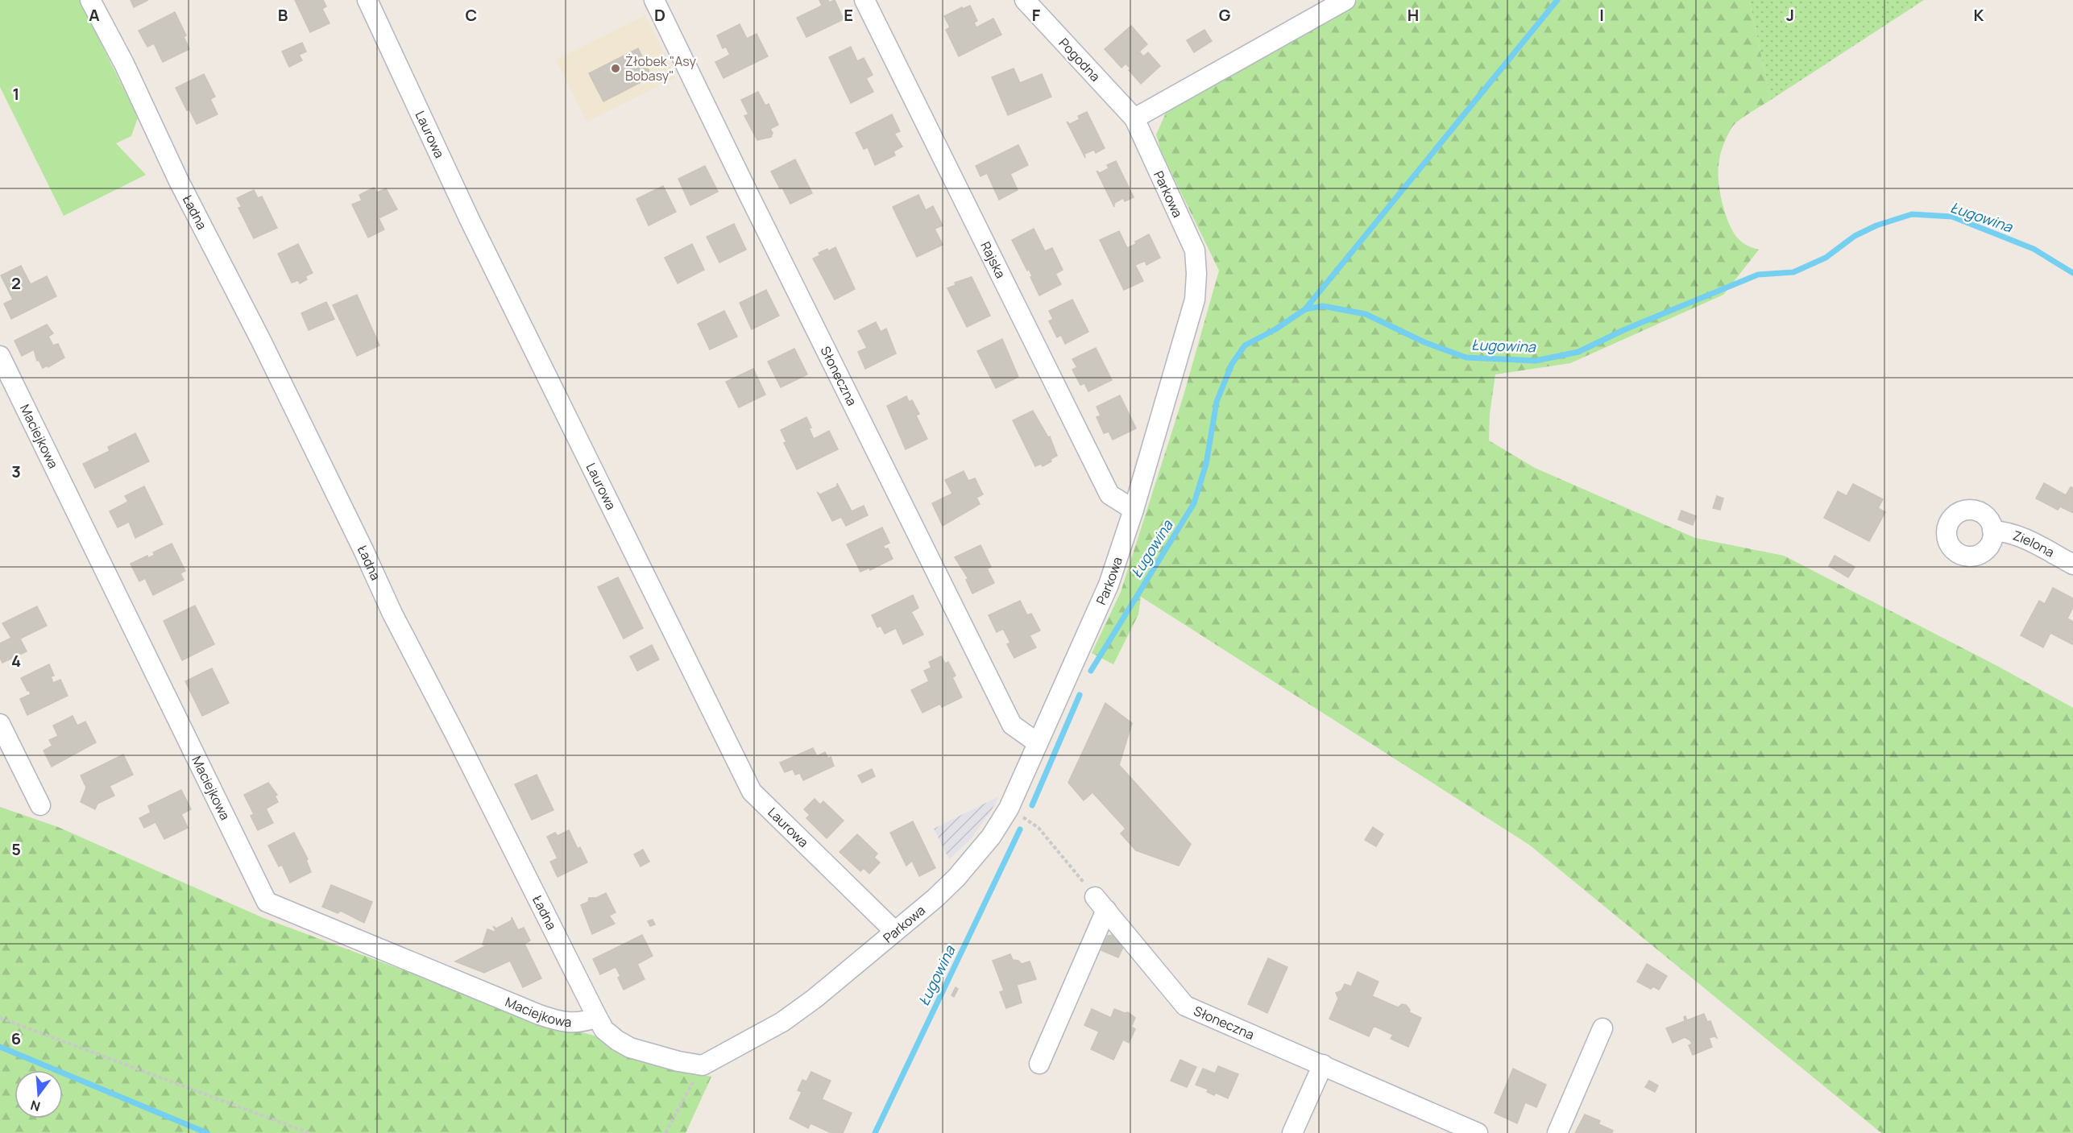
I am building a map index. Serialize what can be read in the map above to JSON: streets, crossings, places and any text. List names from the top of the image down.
{
  "streets": {
    "street": [
      "Pogodna",
      "Laurowa",
      "Parkowa",
      "Ładna",
      "Rajska",
      "Słoneczna",
      "Maciejkowa",
      "Zielona"
    ]
  },
  "crossings": [
    ["Pogodna", "Parkowa"],
    ["Laurowa", "Parkowa"],
    ["Parkowa", "Ładna"],
    ["Parkowa", "Rajska"],
    ["Parkowa", "Słoneczna"],
    ["Ładna", "Maciejkowa"]
  ],
  "water": ["Ługowina"],
  "places": ["Żłobek \"Asy Bobasy\""],
  "north": "bottom",
  "grid": {
    "columns": [
      "A",
      "B",
      "C",
      "D",
      "E",
      "F",
      "G",
      "H",
      "I",
      "J",
      "K"
    ],
    "rows": [
      "1",
      "2",
      "3",
      "4",
      "5",
      "6"
    ]
  }
}
